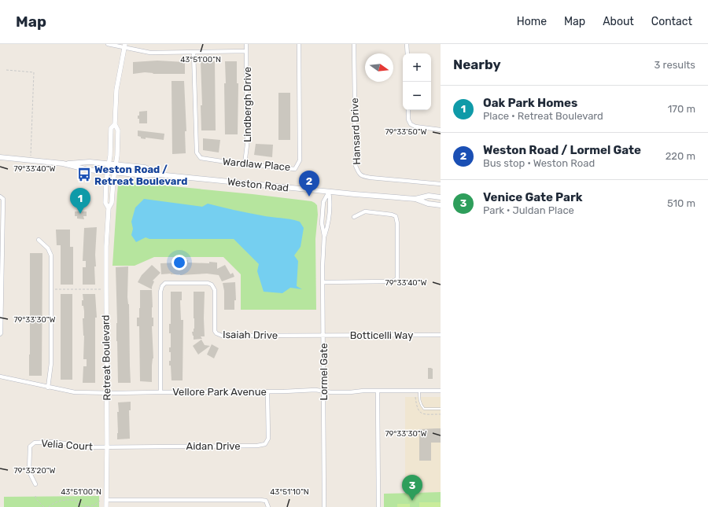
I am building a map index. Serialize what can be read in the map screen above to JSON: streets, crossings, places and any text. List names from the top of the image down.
{
  "streets": {
    "main road": ["Weston Road"],
    "street": [
      "Lindbergh Drive",
      "Hansard Drive",
      "Wardlaw Place",
      "Isaiah Drive",
      "Botticelli Way",
      "Retreat Boulevard",
      "Lormel Gate",
      "Vellore Park Avenue",
      "Velia Court",
      "Aidan Drive"
    ]
  },
  "crossings": [
    ["Lindbergh Drive", "Wardlaw Place"],
    ["Weston Road", "Retreat Boulevard"],
    ["Weston Road", "Lormel Gate"],
    ["Isaiah Drive", "Botticelli Way"],
    ["Isaiah Drive", "Lormel Gate"],
    ["Isaiah Drive", "Vellore Park Avenue"],
    ["Botticelli Way", "Lormel Gate"],
    ["Retreat Boulevard", "Vellore Park Avenue"],
    ["Retreat Boulevard", "Velia Court"],
    ["Retreat Boulevard", "Aidan Drive"],
    ["Lormel Gate", "Vellore Park Avenue"],
    ["Vellore Park Avenue", "Aidan Drive"],
    ["Velia Court", "Aidan Drive"]
  ],
  "places": {
    "bus stop": ["Weston Road / Retreat Boulevard"]
  },
  "north": "right",
  "page": {
    "header": "Map",
    "nav": [
      "Home",
      "Map",
      "About",
      "Contact"
    ],
    "heading": ["Nearby", "3 results"],
    "map_buttons": ["+", "−"],
    "list": [
      {
        "mark": "1",
        "name": "Oak Park Homes",
        "note": "Place · Retreat Boulevard",
        "value": "170 m"
      },
      {
        "mark": "2",
        "name": "Weston Road / Lormel Gate",
        "note": "Bus stop · Weston Road",
        "value": "220 m"
      },
      {
        "mark": "3",
        "name": "Venice Gate Park",
        "note": "Park · Juldan Place",
        "value": "510 m"
      }
    ],
    "pins": ["2", "1", "3"]
  },
  "coordinates": [
    "43°51'00\"N",
    "79°33'50\"W",
    "79°33'40\"W",
    "79°33'30\"W",
    "79°33'20\"W",
    "43°51'10\"N"
  ]
}
